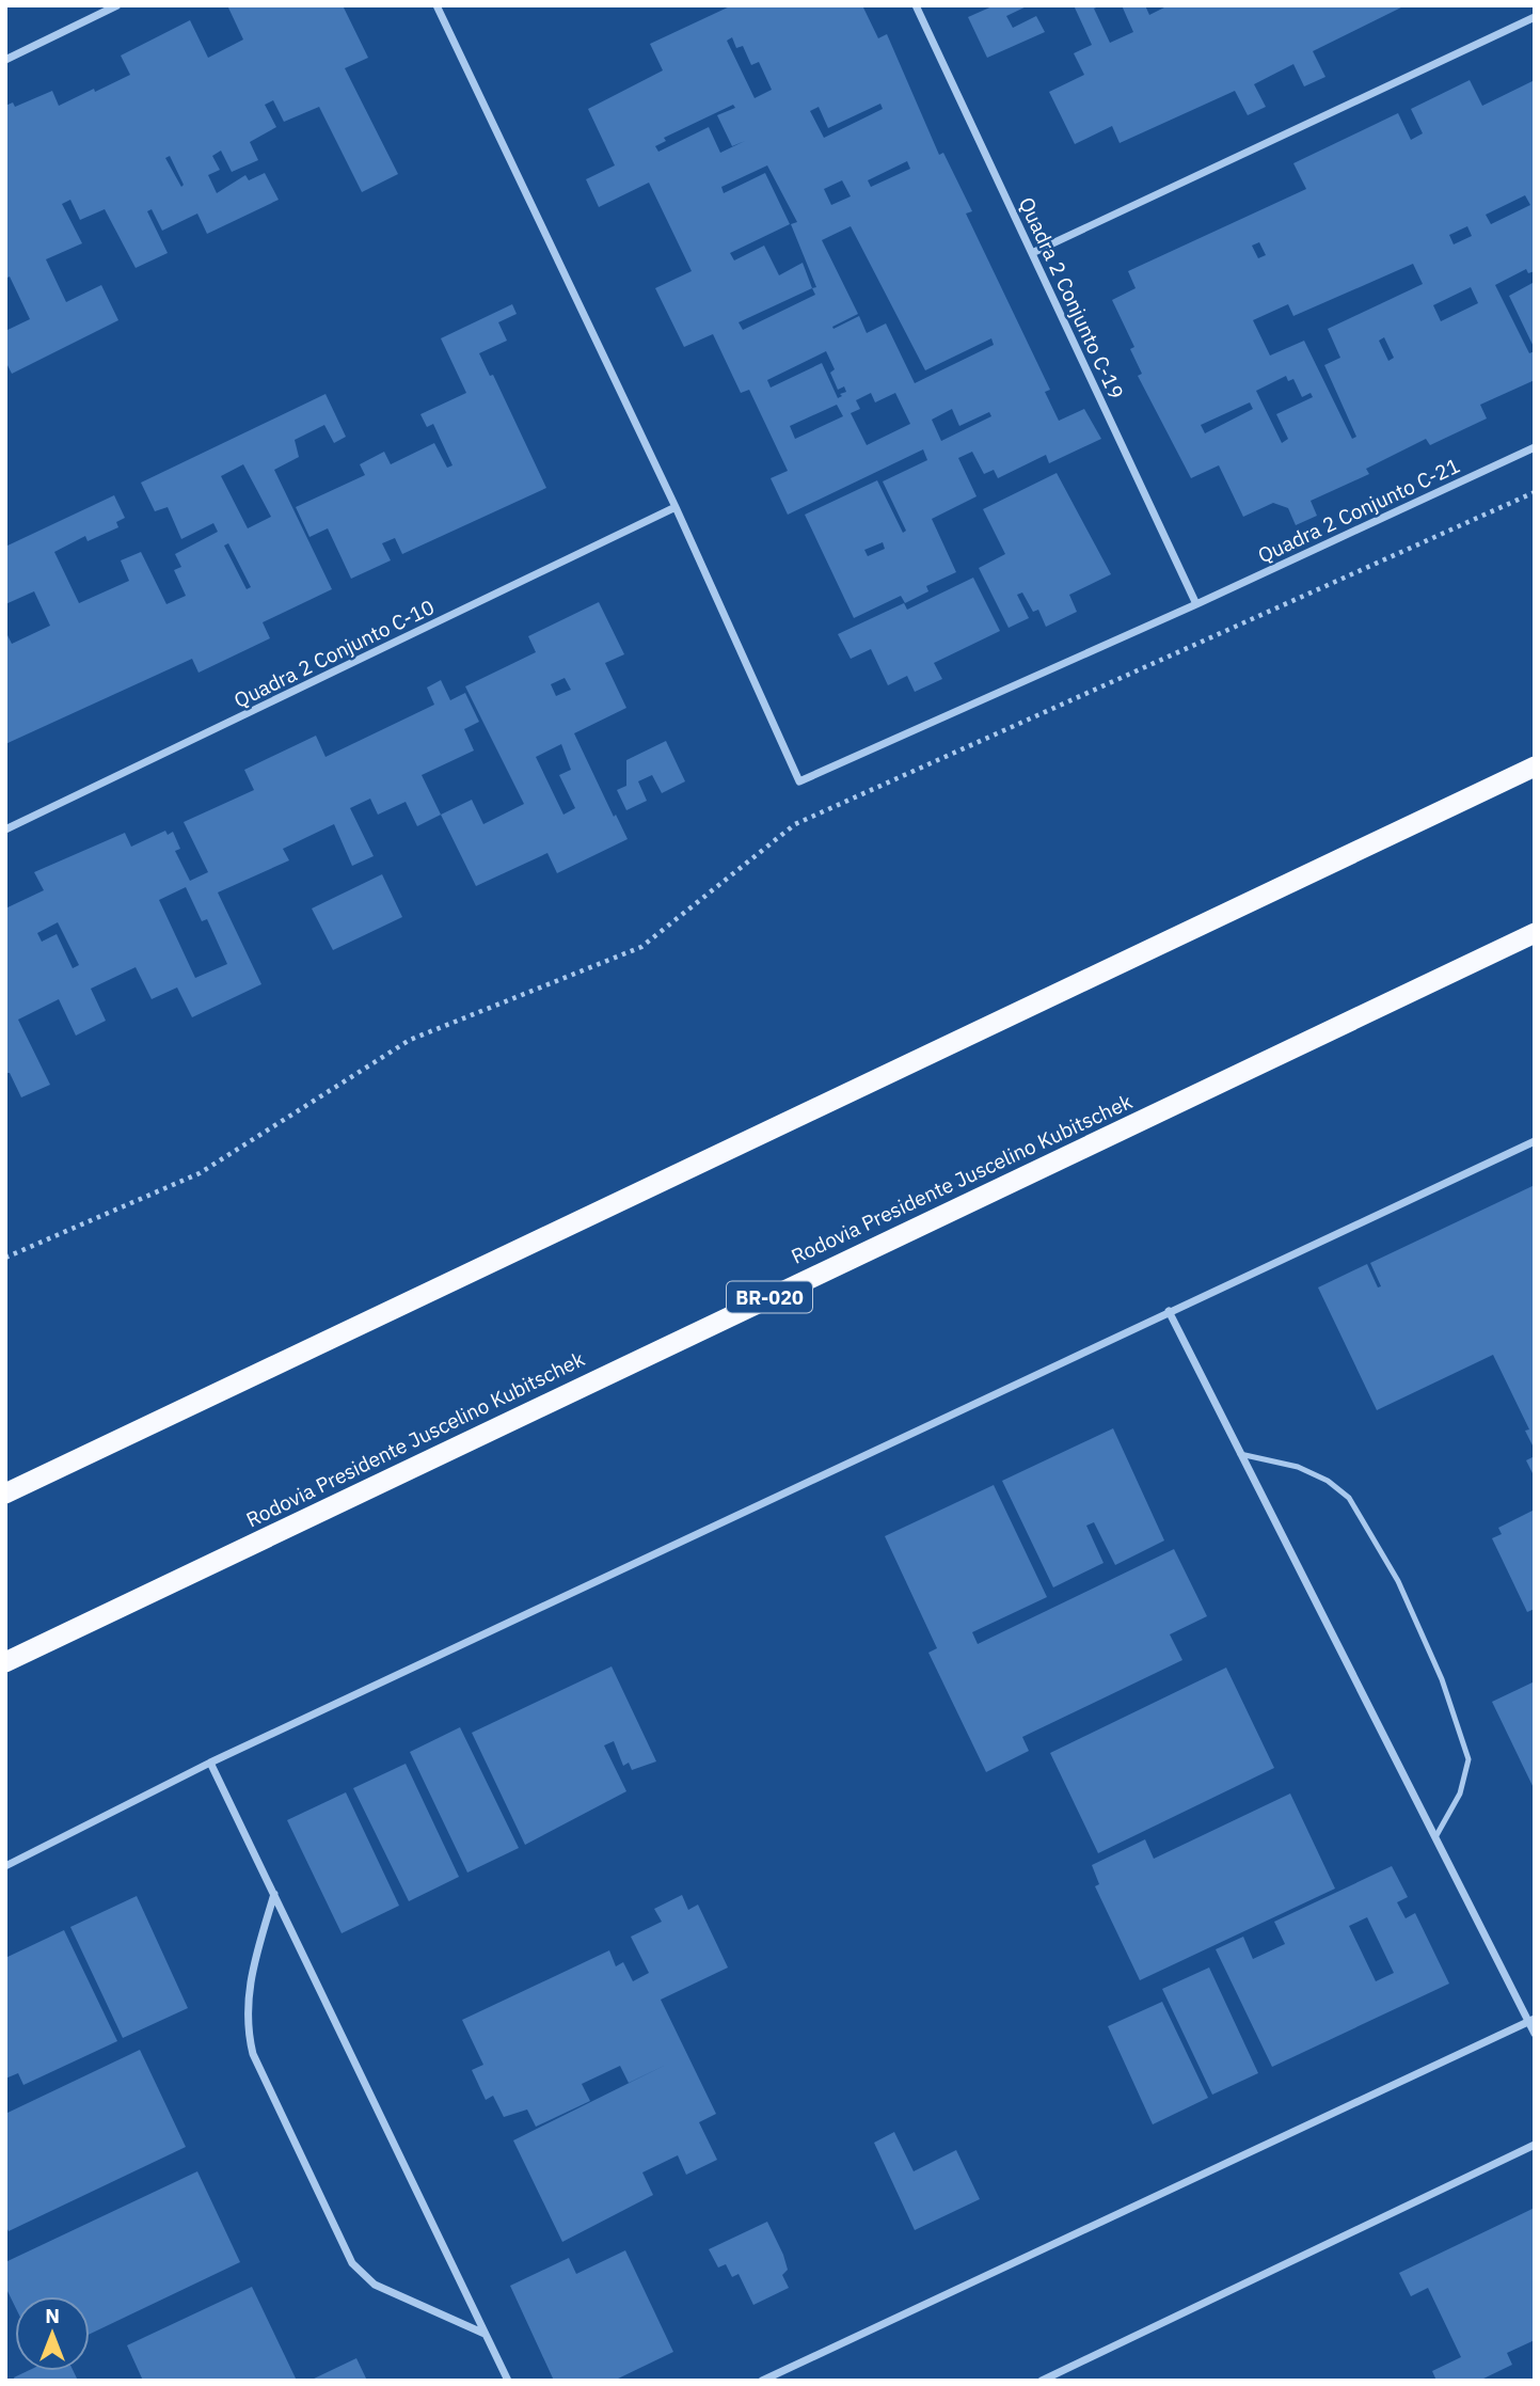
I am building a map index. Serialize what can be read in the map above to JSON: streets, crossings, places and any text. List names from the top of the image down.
{
  "streets": {
    "highway": ["Rodovia Presidente Juscelino Kubitschek", "BR-020"],
    "street": ["Quadra 2 Conjunto C-19", "Quadra 2 Conjunto C-21", "Quadra 2 Conjunto C-10"]
  },
  "crossings": [
    ["Quadra 2 Conjunto C-19", "Quadra 2 Conjunto C-21"],
    ["Quadra 2 Conjunto C-21", "Quadra 2 Conjunto C-10"]
  ],
  "north": "top"
}
